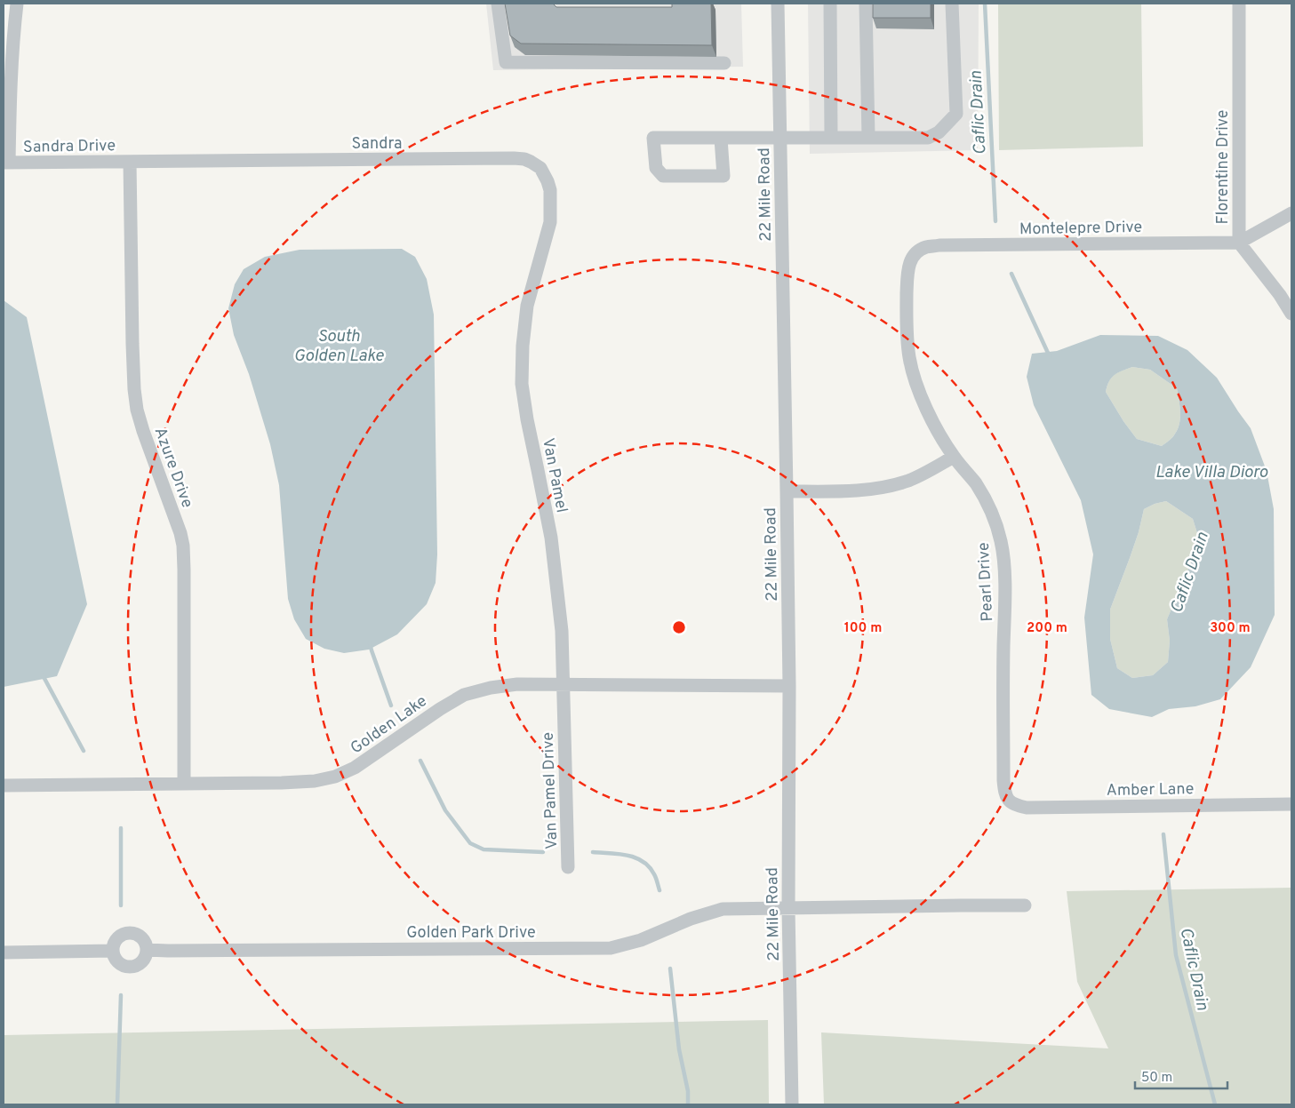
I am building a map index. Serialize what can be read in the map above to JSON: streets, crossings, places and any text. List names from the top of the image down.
{
  "streets": {
    "street": [
      "Sandra",
      "Sandra Drive",
      "Florentine Drive",
      "22 Mile Road",
      "Montelepre Drive",
      "Azure Drive",
      "Van Pamel",
      "Pearl Drive",
      "Golden Lake",
      "Amber Lane",
      "Van Pamel Drive",
      "Golden Park Drive"
    ]
  },
  "crossings": [
    ["Sandra", "Sandra Drive"],
    ["Sandra", "Azure Drive"],
    ["Sandra", "Van Pamel"],
    ["Sandra Drive", "Azure Drive"],
    ["Florentine Drive", "Montelepre Drive"],
    ["22 Mile Road", "Golden Lake"],
    ["22 Mile Road", "Golden Park Drive"],
    ["Montelepre Drive", "Pearl Drive"],
    ["Azure Drive", "Golden Lake"],
    ["Van Pamel", "Golden Lake"],
    ["Van Pamel", "Van Pamel Drive"],
    ["Pearl Drive", "Amber Lane"]
  ],
  "water": ["Caflic Drain", "South Golden Lake", "Lake Villa Dioro"],
  "scale_bar": "50 m",
  "rings": ["100 m", "200 m", "300 m"]
}
